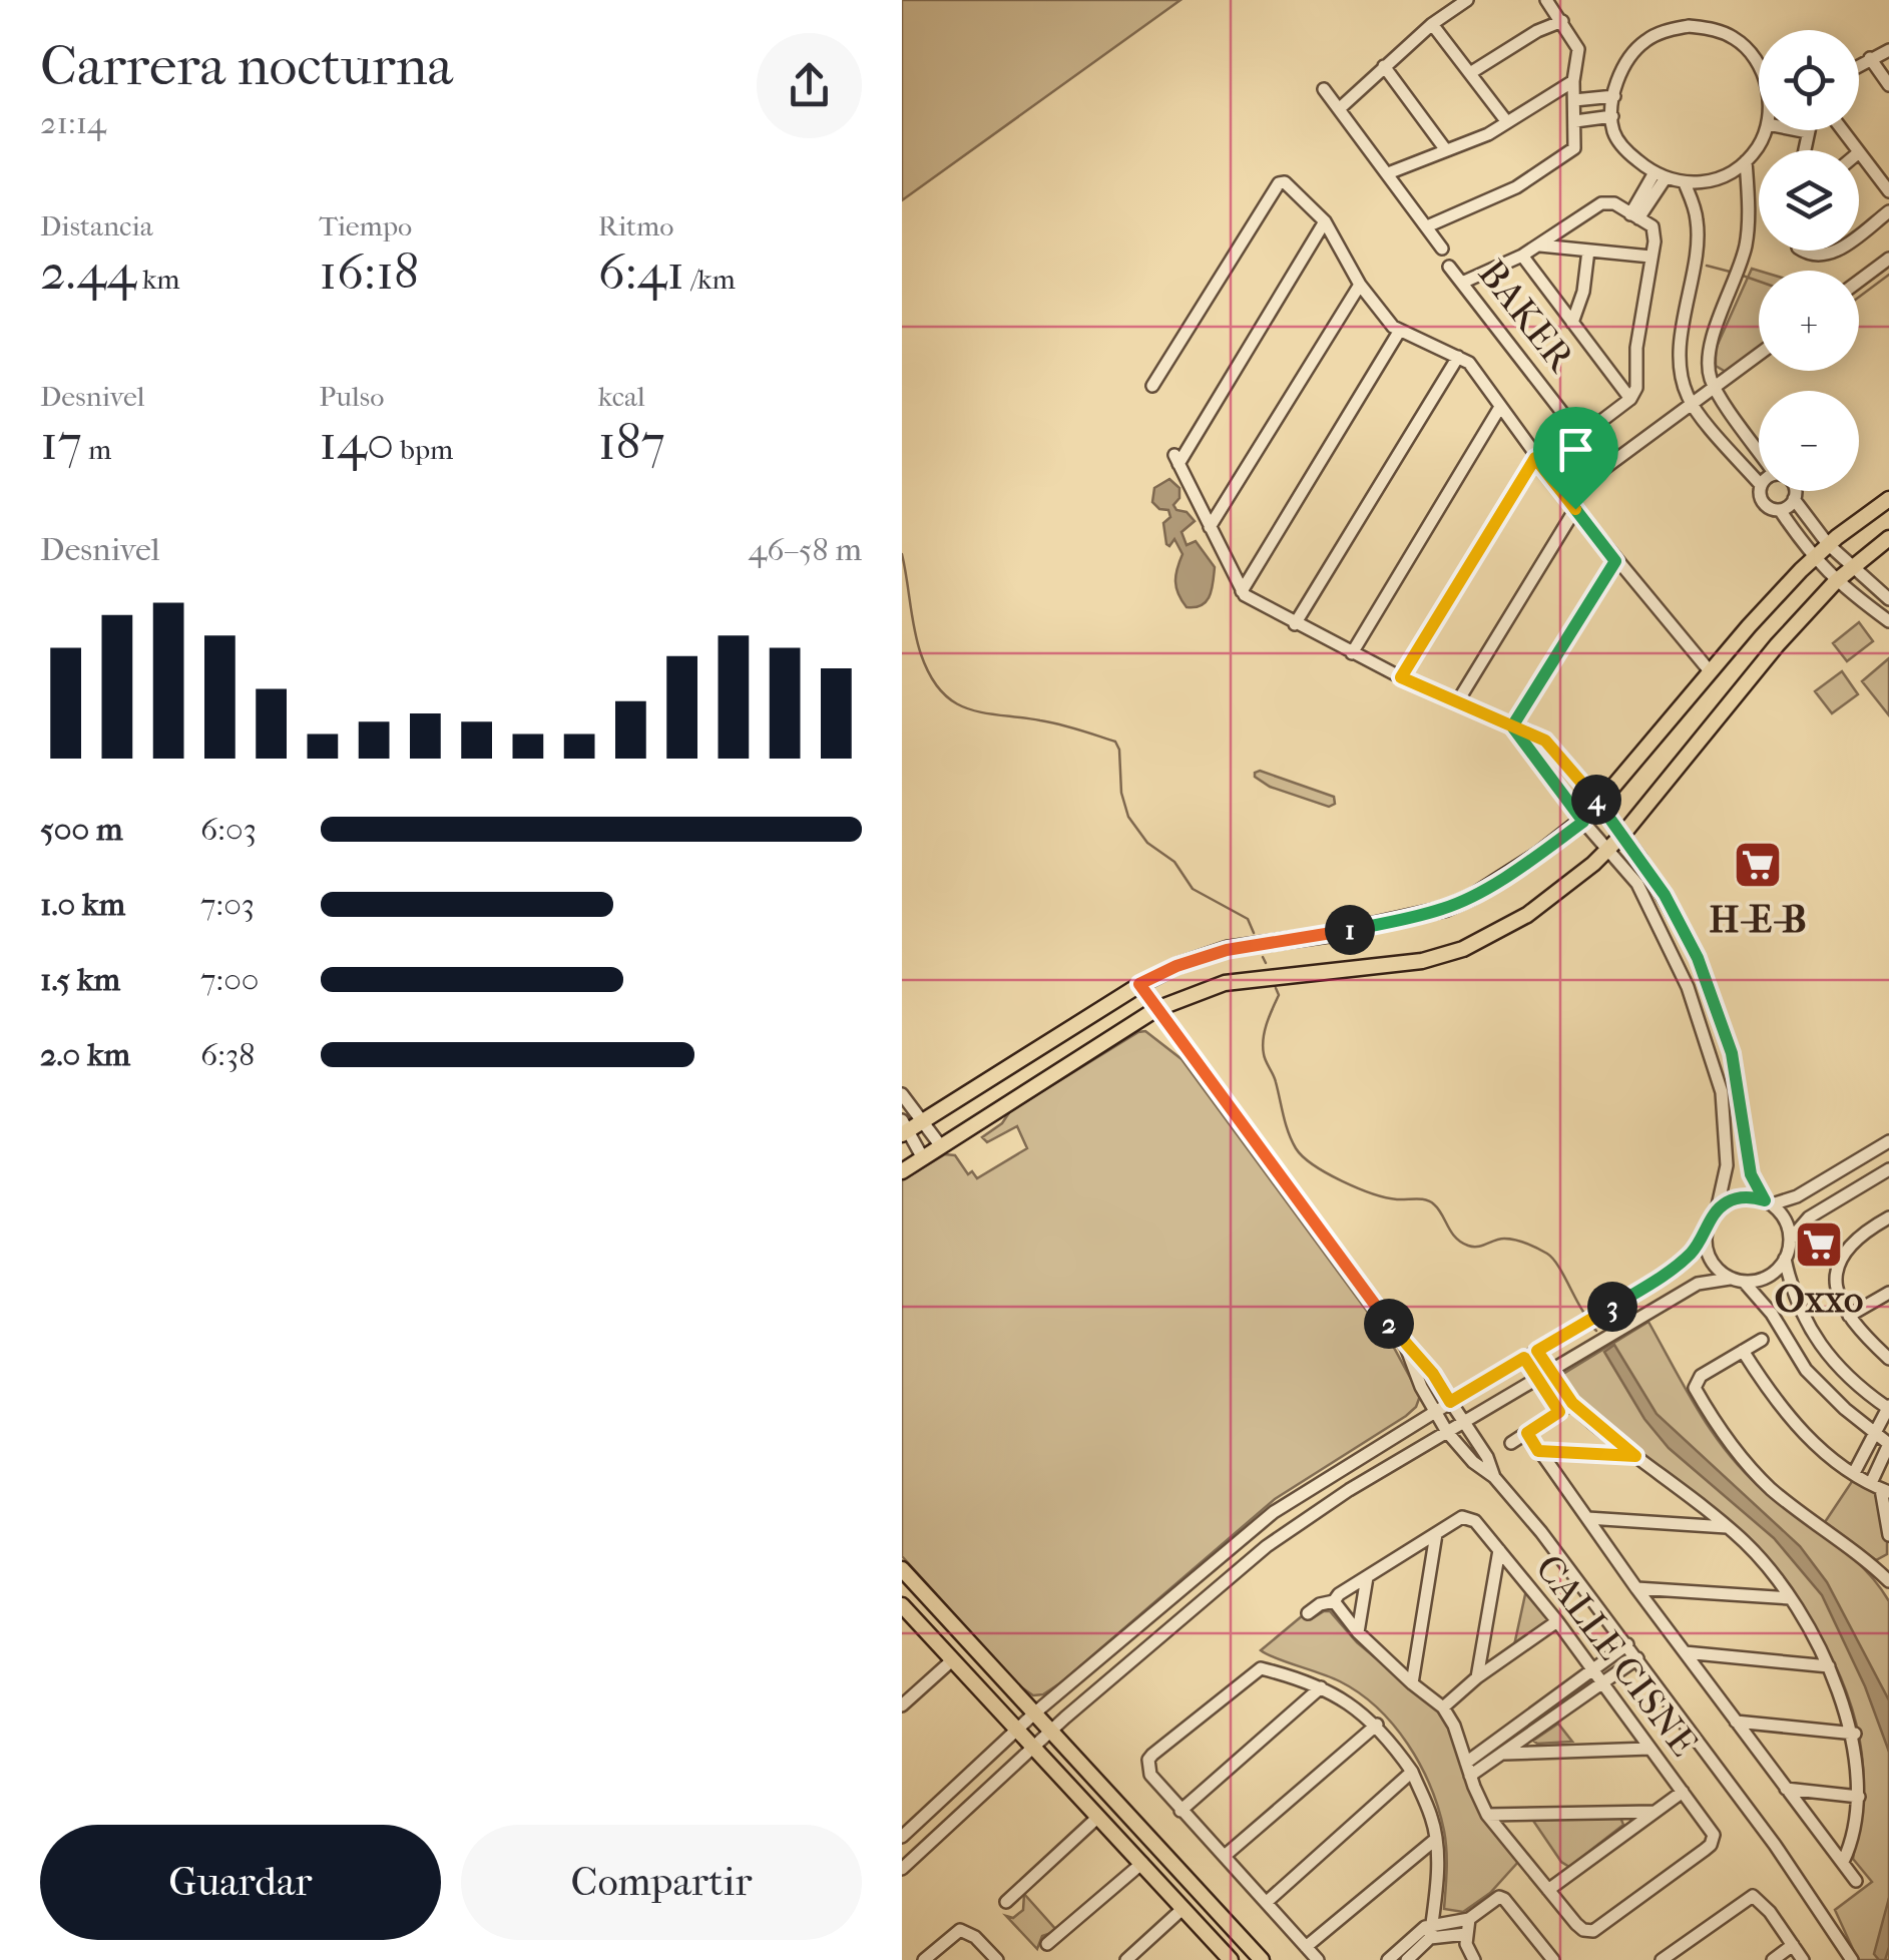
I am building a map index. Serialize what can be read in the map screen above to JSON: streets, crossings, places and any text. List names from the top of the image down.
{
  "streets": {
    "street": ["BAKER", "CALLE CISNE"]
  },
  "places": {
    "supermarket": ["H-E-B", "Oxxo"]
  },
  "page": {
    "heading": ["Carrera nocturna", "21:14"],
    "map_buttons": ["+", "−"],
    "stats": [
      ["Distancia", "2.44 km"],
      ["Tiempo", "16:18"],
      ["Ritmo", "6:41 /km"],
      ["Desnivel", "17 m"],
      ["Pulso", "140 bpm"],
      ["kcal", "187"]
    ],
    "chart": ["Desnivel", "46–58 m"],
    "pins": [
      "4",
      "1",
      "3",
      "2"
    ],
    "list": [
      {
        "name": "500 m",
        "note": "6:03"
      },
      {
        "name": "1.0 km",
        "note": "7:03"
      },
      {
        "name": "1.5 km",
        "note": "7:00"
      },
      {
        "name": "2.0 km",
        "note": "6:38"
      }
    ],
    "buttons": ["Guardar", "Compartir"]
  }
}
